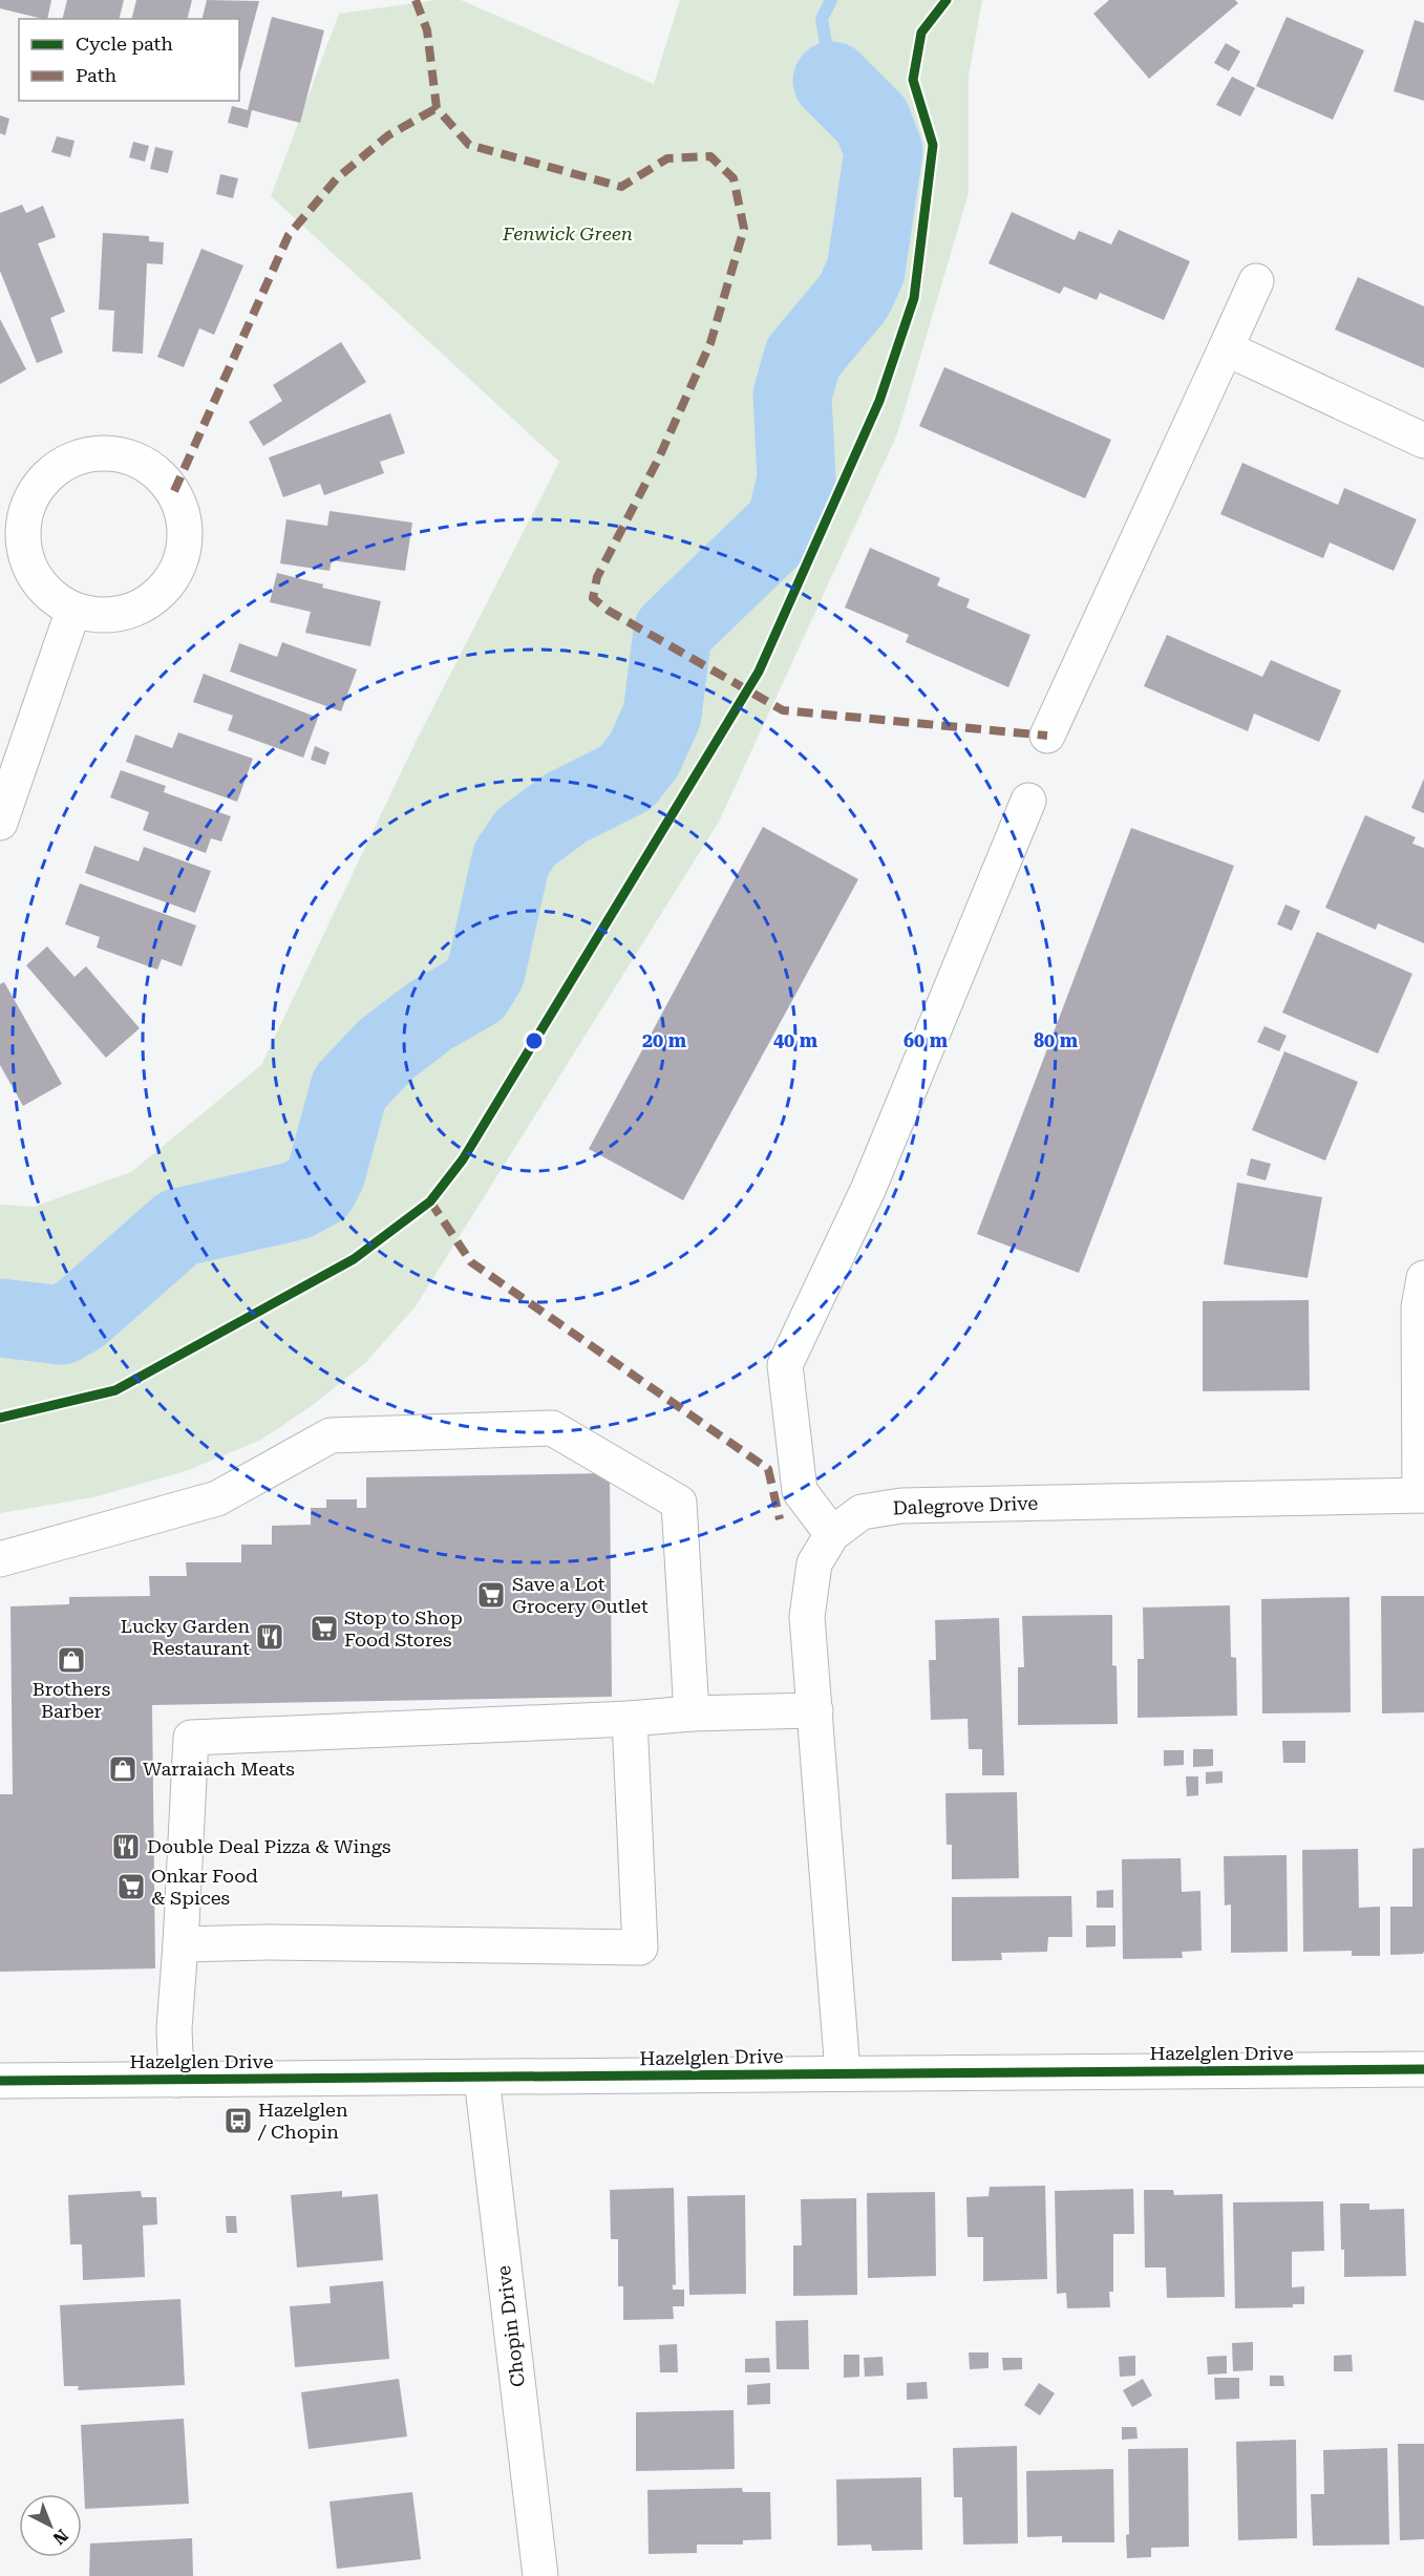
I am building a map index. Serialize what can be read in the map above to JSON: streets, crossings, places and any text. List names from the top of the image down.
{
  "streets": {
    "street": ["Dalegrove Drive", "Hazelglen Drive", "Chopin Drive"]
  },
  "crossings": [
    ["Dalegrove Drive", "Hazelglen Drive"],
    ["Hazelglen Drive", "Chopin Drive"]
  ],
  "parks": ["Fenwick Green"],
  "places": {
    "supermarket": ["Save a Lot Grocery Outlet", "Stop to Shop Food Stores", "Onkar Food & Spices"],
    "restaurant": ["Lucky Garden Restaurant", "Double Deal Pizza & Wings"],
    "shop": ["Brothers Barber", "Warraiach Meats"],
    "bus stop": ["Hazelglen / Chopin"]
  },
  "legend": ["Cycle path", "Path"],
  "north": "bottom right",
  "rings": [
    "20 m",
    "40 m",
    "60 m",
    "80 m"
  ]
}
